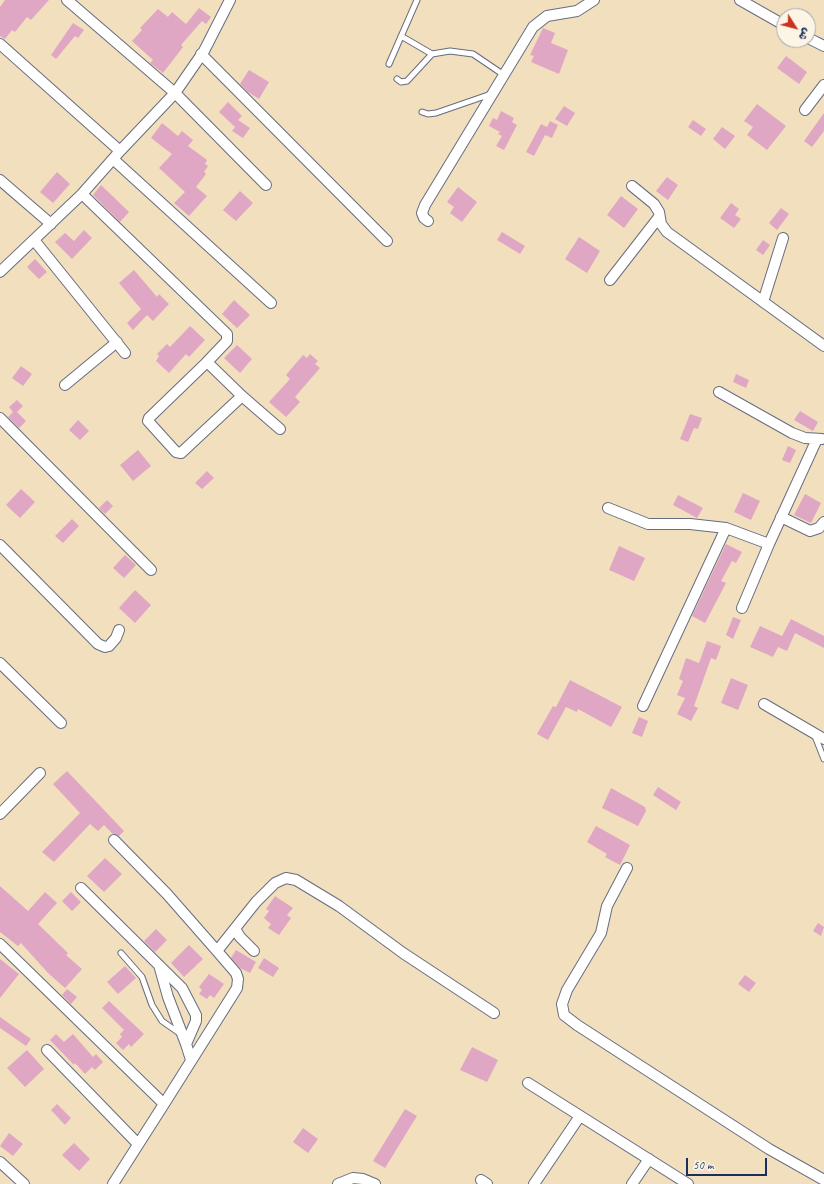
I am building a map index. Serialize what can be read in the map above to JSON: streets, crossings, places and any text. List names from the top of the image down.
{
  "scale_bar": "50 m",
  "north": "bottom right"
}
